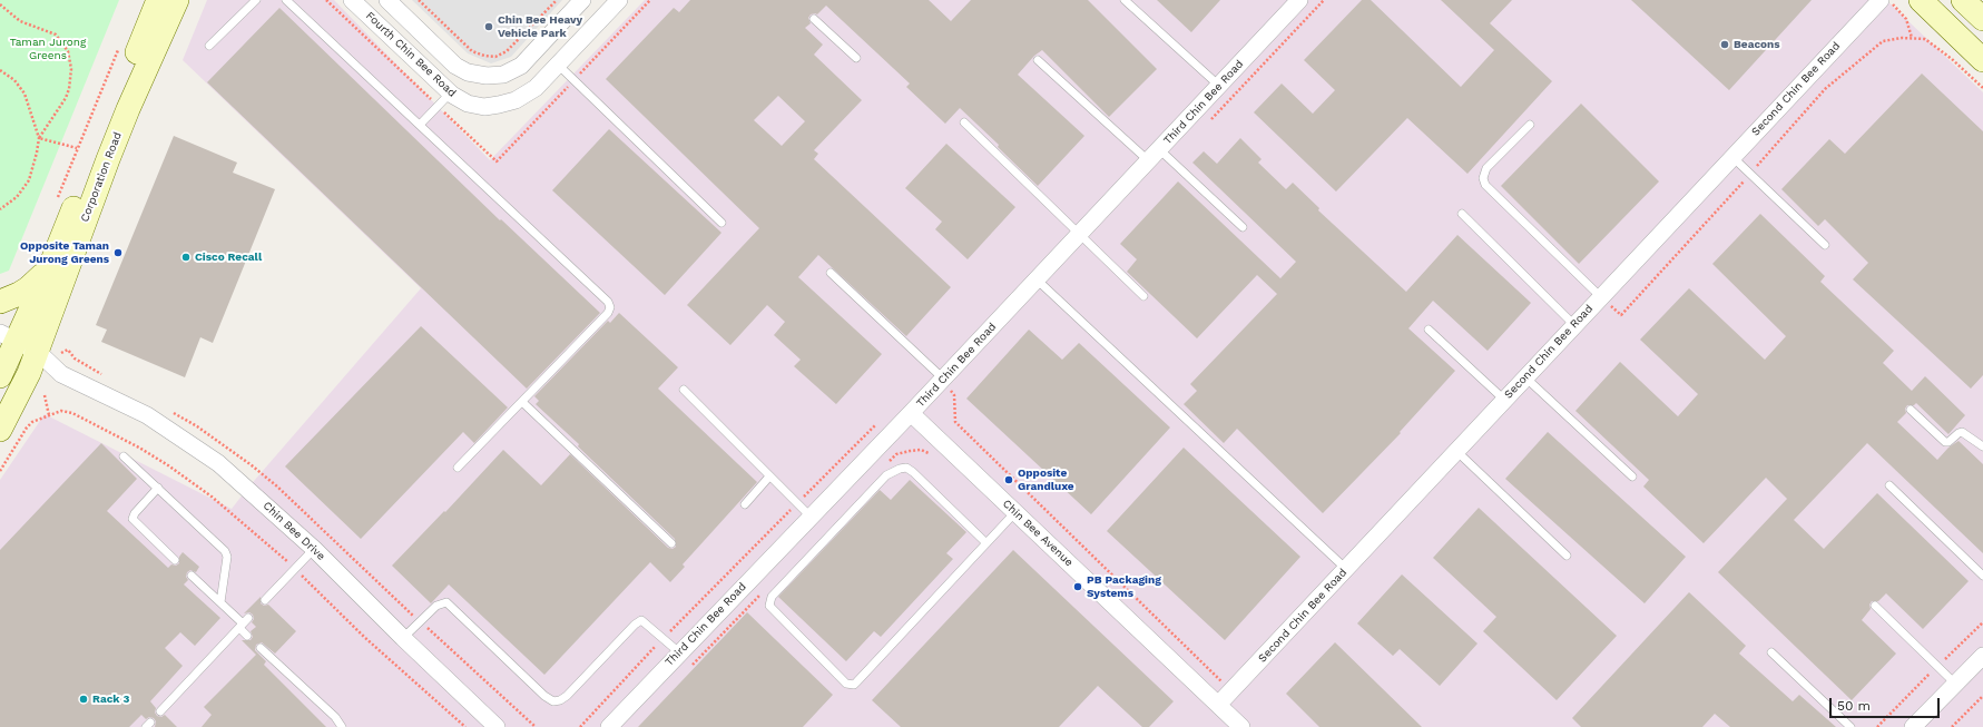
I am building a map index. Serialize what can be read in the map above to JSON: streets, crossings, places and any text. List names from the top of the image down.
{
  "streets": {
    "main road": ["Corporation Road"],
    "street": [
      "Fourth Chin Bee Road",
      "Second Chin Bee Road",
      "Third Chin Bee Road",
      "Chin Bee Drive",
      "Chin Bee Avenue"
    ]
  },
  "crossings": [
    ["Second Chin Bee Road", "Chin Bee Avenue"],
    ["Third Chin Bee Road", "Chin Bee Avenue"],
    ["Corporation Road", "Chin Bee Drive"]
  ],
  "parks": ["Taman Jurong Greens"],
  "places": [
    "Chin Bee Heavy Vehicle Park",
    "Beacons",
    "Opposite Taman Jurong Greens",
    "Cisco Recall",
    "Opposite Grandluxe",
    "PB Packaging Systems",
    "Rack 3"
  ],
  "scale_bar": "50 m"
}
